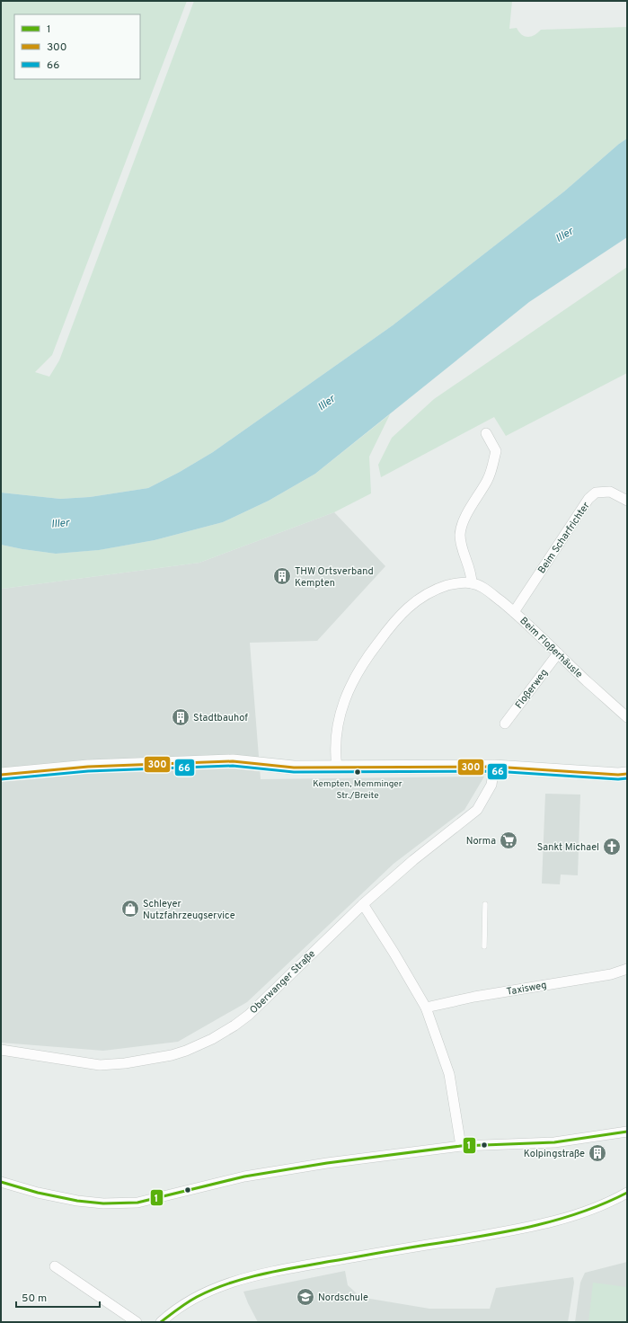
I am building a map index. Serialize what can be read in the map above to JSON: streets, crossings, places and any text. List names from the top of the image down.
{
  "streets": {
    "street": [
      "Beim Scharfrichter",
      "Beim Floßerhäusle",
      "Floßerweg",
      "Oberwanger Straße",
      "Taxisweg"
    ]
  },
  "crossings": [
    ["Beim Scharfrichter", "Beim Floßerhäusle"],
    ["Beim Floßerhäusle", "Floßerweg"]
  ],
  "water": ["Iller"],
  "places": {
    "building": ["THW Ortsverband Kempten", "Stadtbauhof", "Kolpingstraße"],
    "other": ["Kempten, Memminger Str./Breite"],
    "supermarket": ["Norma"],
    "church": ["Sankt Michael"],
    "shop": ["Schleyer Nutzfahrzeugservice"],
    "school or university": ["Nordschule"]
  },
  "lines": ["transit line 300", "transit line 66", "transit line 1"],
  "legend": ["1", "300", "66"],
  "scale_bar": "50 m"
}
